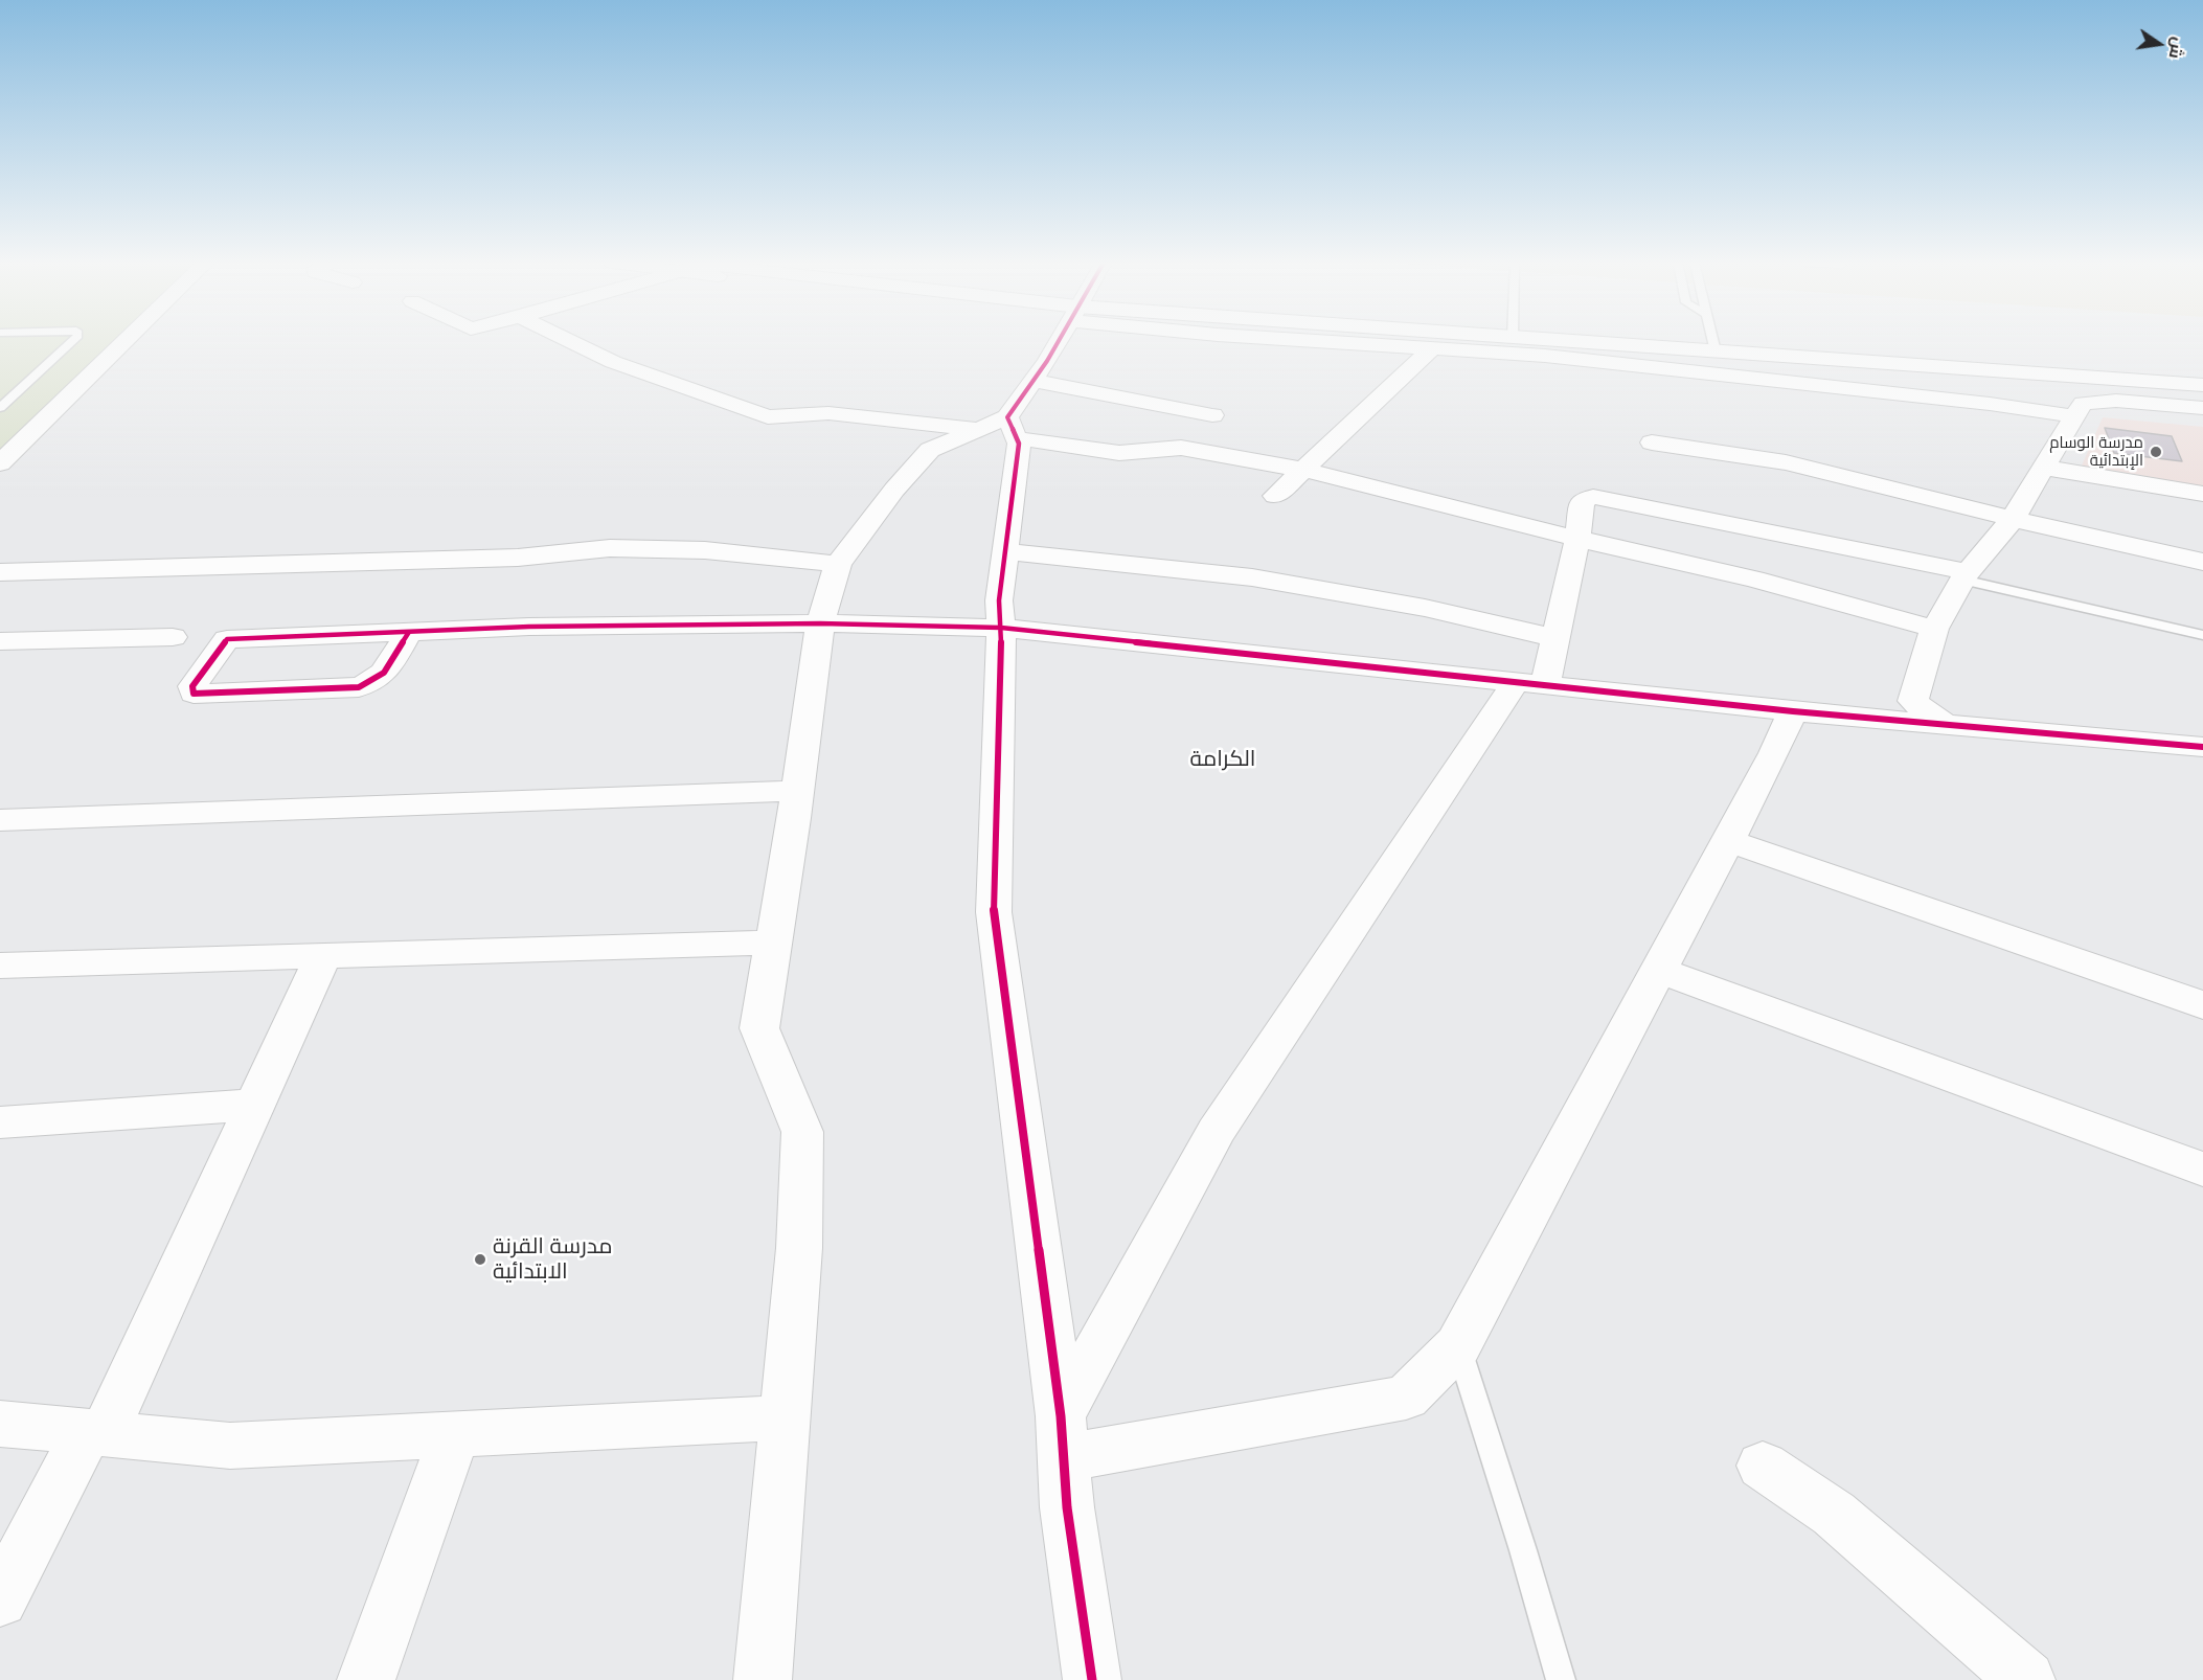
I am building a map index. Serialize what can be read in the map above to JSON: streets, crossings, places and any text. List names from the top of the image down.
{
  "districts": ["الكرامة"],
  "places": ["مدرسة الوسام الإبتدائية", "مدرسة القرنة الابتدائية"],
  "north": "right"
}
